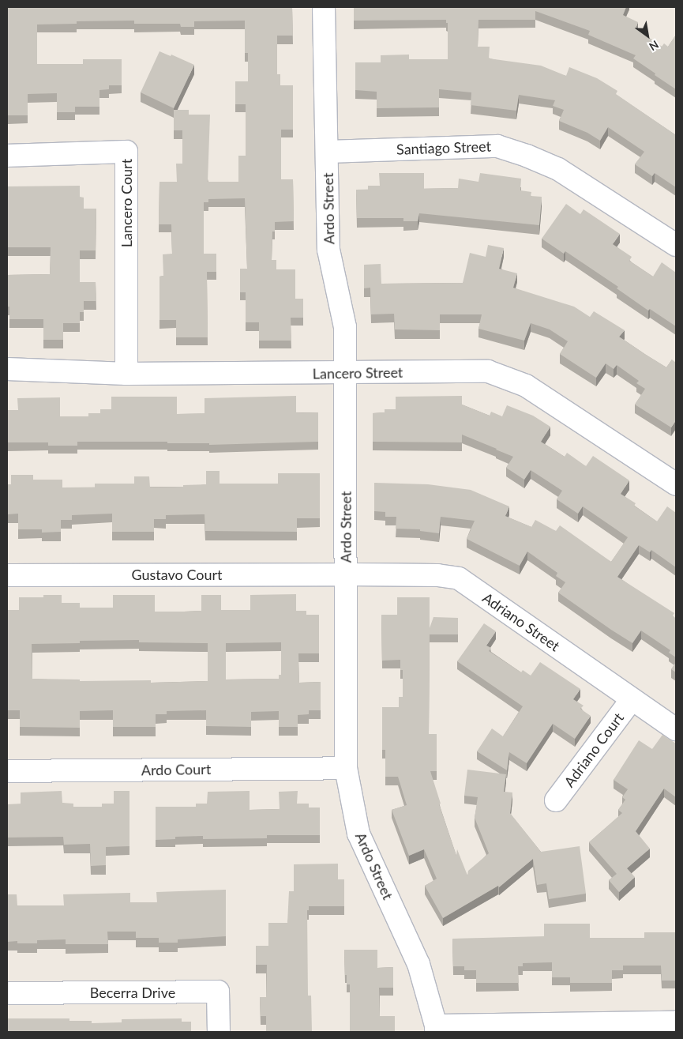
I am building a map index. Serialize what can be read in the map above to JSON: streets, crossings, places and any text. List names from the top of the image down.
{
  "streets": {
    "street": [
      "Santiago Street",
      "Lancero Court",
      "Ardo Street",
      "Lancero Street",
      "Gustavo Court",
      "Adriano Street",
      "Adriano Court",
      "Ardo Court",
      "Becerra Drive"
    ]
  },
  "crossings": [
    ["Santiago Street", "Ardo Street"],
    ["Lancero Court", "Lancero Street"],
    ["Ardo Street", "Lancero Street"],
    ["Ardo Street", "Gustavo Court"],
    ["Ardo Street", "Adriano Street"],
    ["Ardo Street", "Ardo Court"],
    ["Gustavo Court", "Adriano Street"],
    ["Adriano Street", "Adriano Court"]
  ],
  "north": "bottom right"
}
